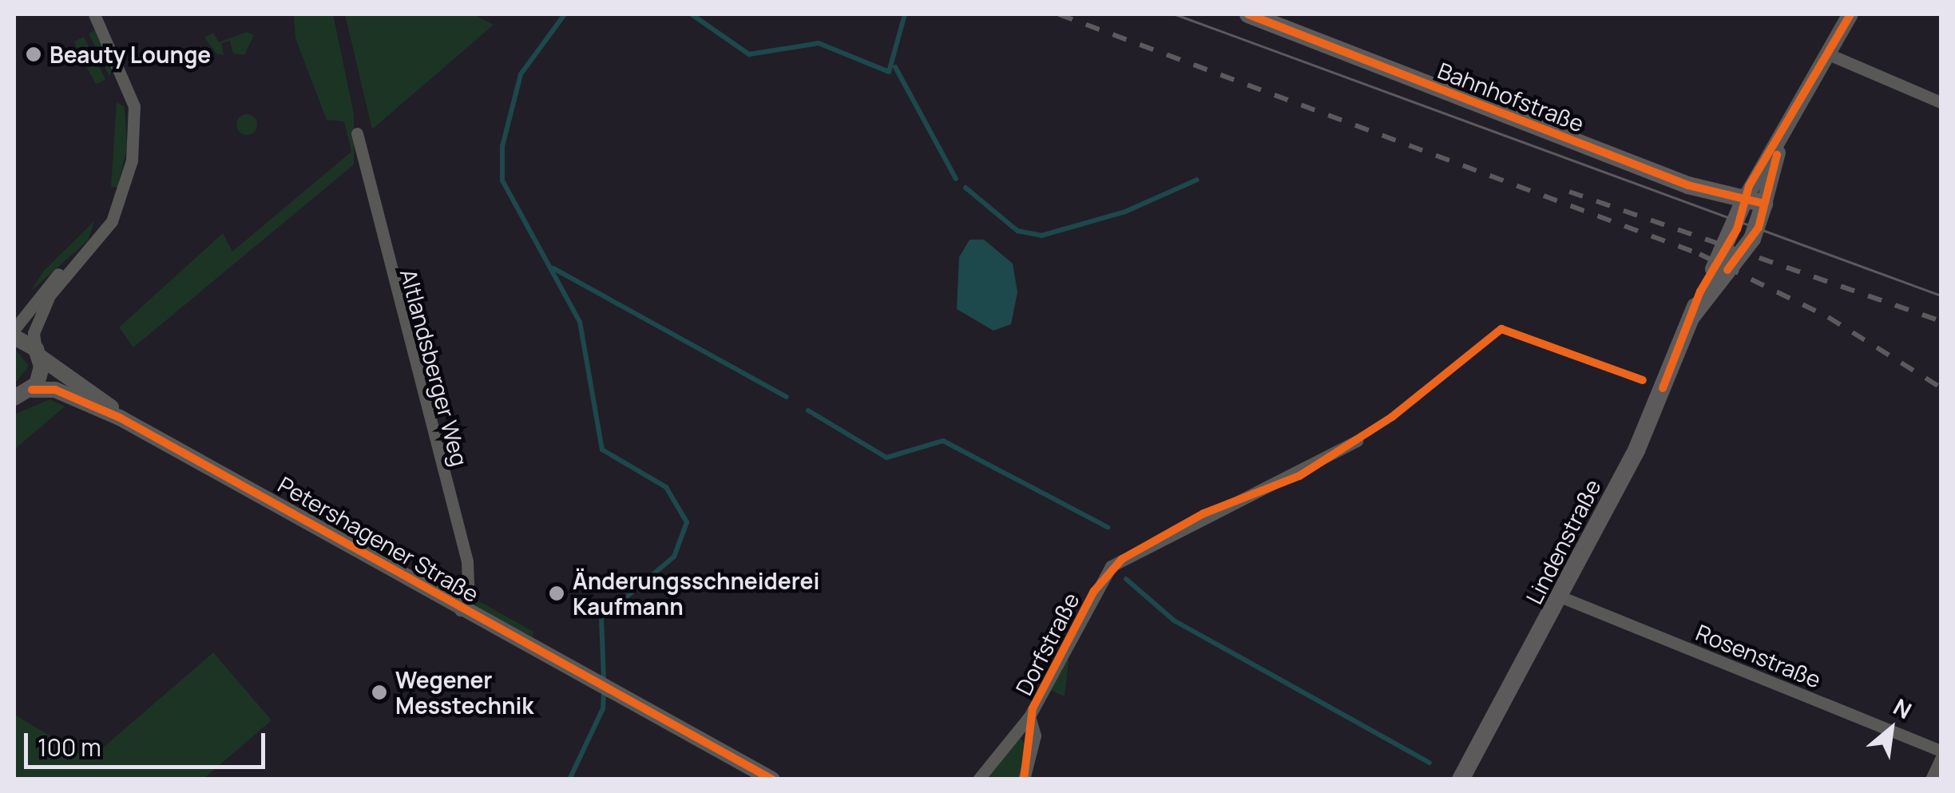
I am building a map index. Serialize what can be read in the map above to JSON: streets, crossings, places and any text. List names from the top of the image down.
{
  "streets": {
    "main road": ["Bahnhofstraße", "Lindenstraße"],
    "street": [
      "Altlandsberger Weg",
      "Petershagener Straße",
      "Dorfstraße",
      "Rosenstraße"
    ]
  },
  "crossings": [
    ["Bahnhofstraße", "Lindenstraße"],
    ["Altlandsberger Weg", "Petershagener Straße"],
    ["Lindenstraße", "Rosenstraße"]
  ],
  "places": ["Beauty Lounge", "Änderungsschneiderei Kaufmann", "Wegener Messtechnik"],
  "scale_bar": "100 m",
  "north": "top right"
}
